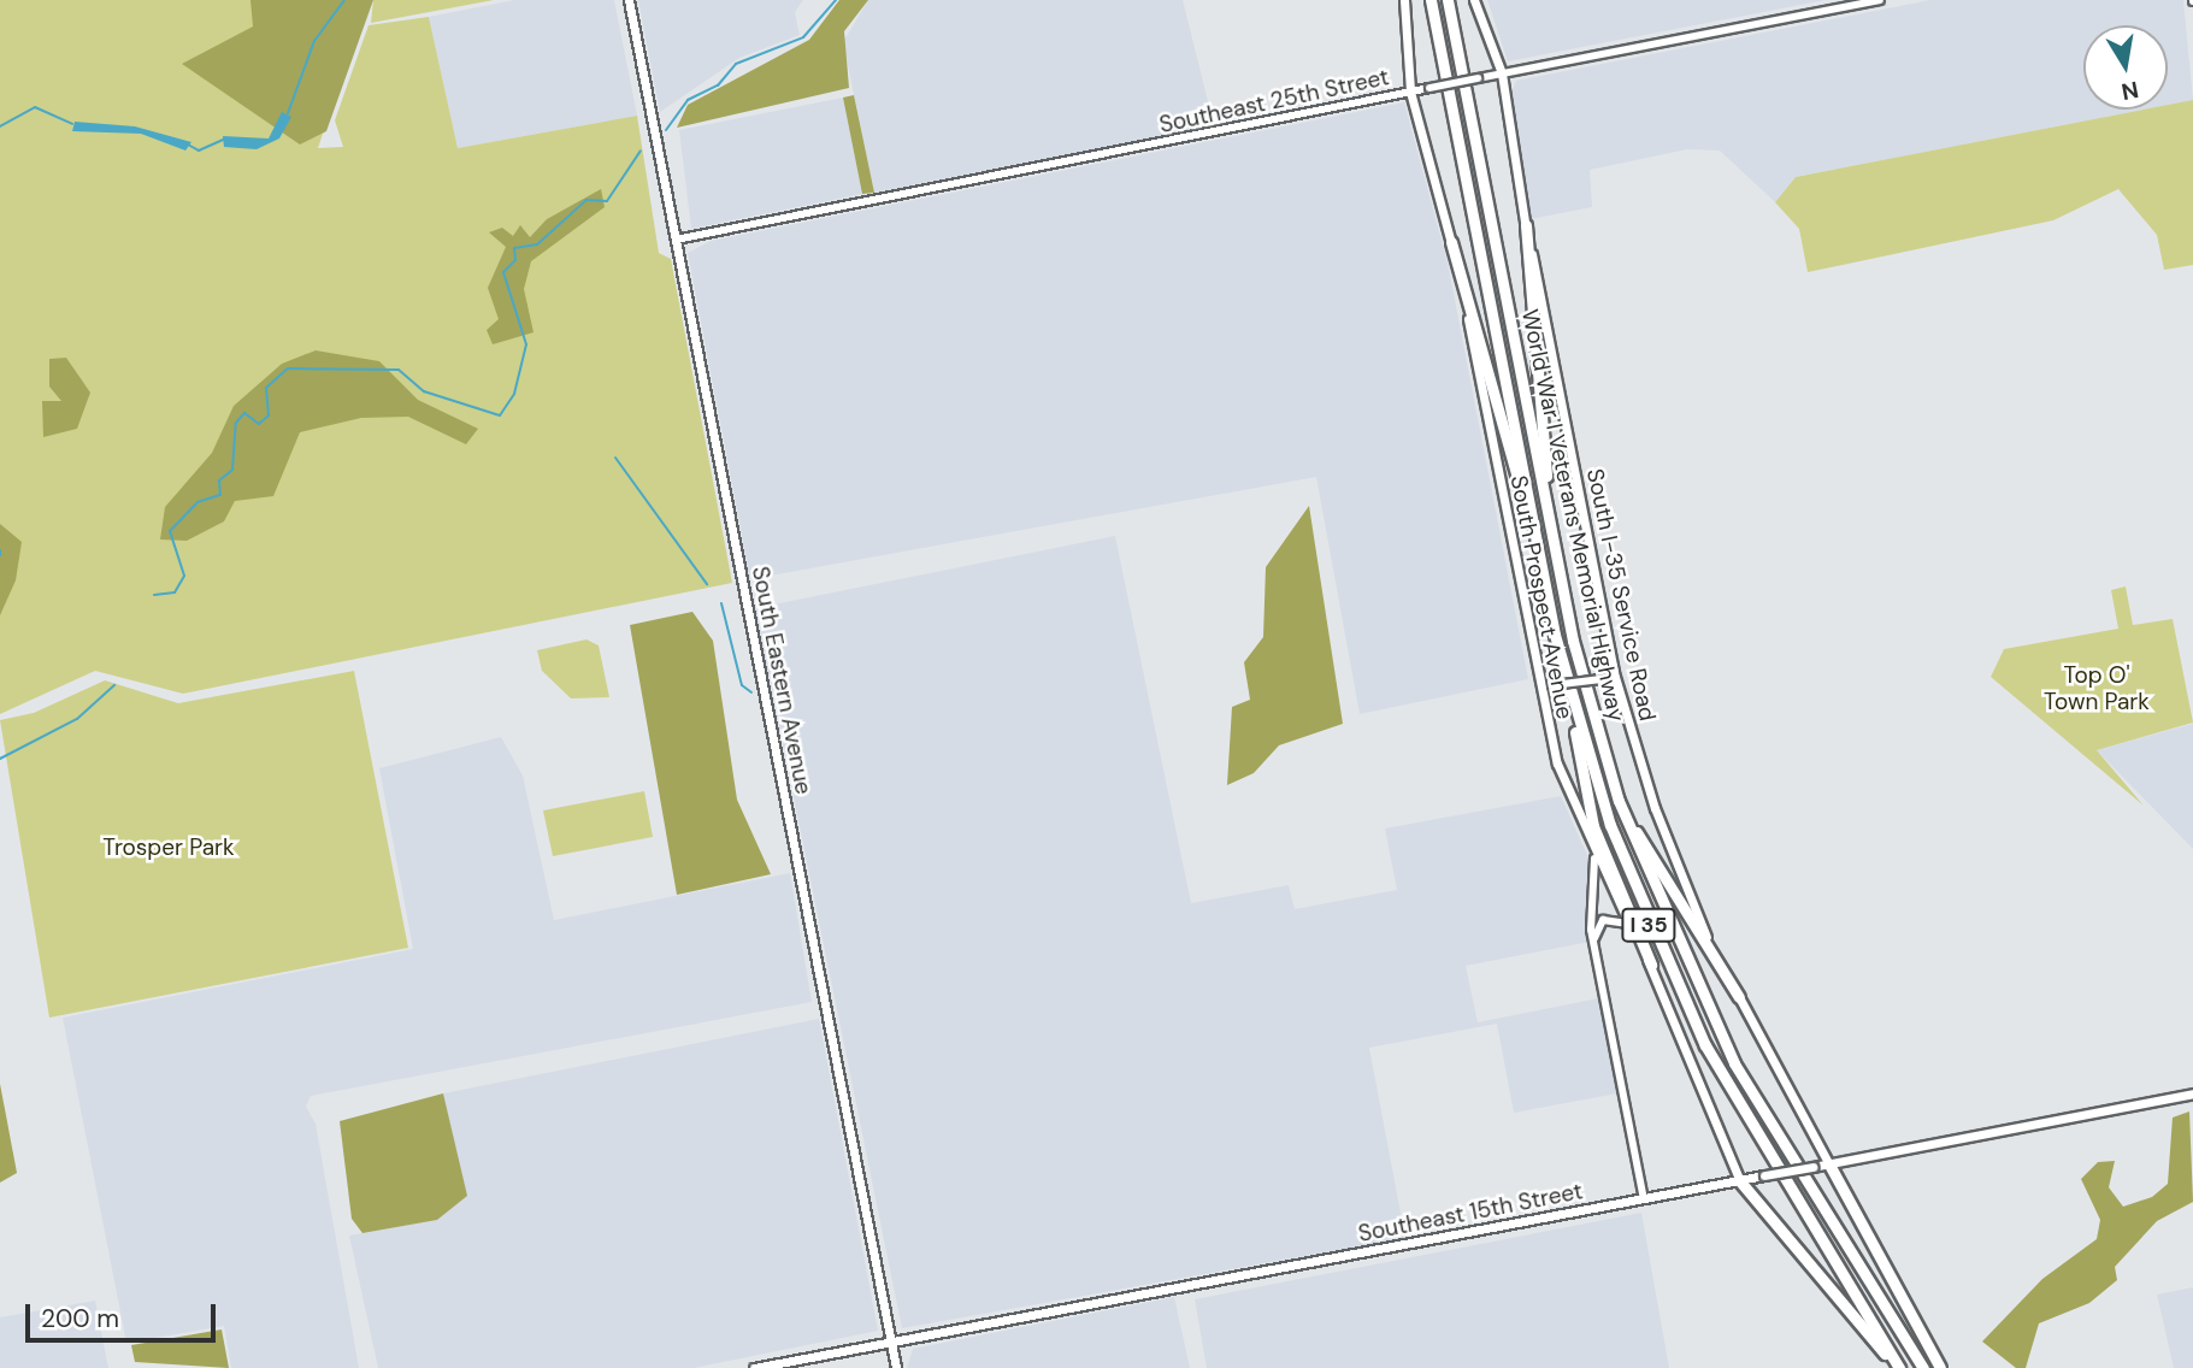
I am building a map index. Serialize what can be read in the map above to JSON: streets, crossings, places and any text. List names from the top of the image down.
{
  "streets": {
    "highway": ["World War I Veterans Memorial Highway", "I 35"],
    "main road": [
      "South I-35 Service Road",
      "South Prospect Avenue",
      "South Eastern Avenue",
      "Southeast 15th Street"
    ],
    "street": ["Southeast 25th Street"]
  },
  "crossings": [
    ["Southeast 25th Street", "South I-35 Service Road"],
    ["Southeast 25th Street", "South Prospect Avenue"],
    ["Southeast 25th Street", "South Eastern Avenue"],
    ["South I-35 Service Road", "Southeast 15th Street"],
    ["South Prospect Avenue", "Southeast 15th Street"],
    ["South Eastern Avenue", "Southeast 15th Street"]
  ],
  "parks": ["Top O' Town Park", "Trosper Park"],
  "scale_bar": "200 m",
  "north": "bottom"
}
